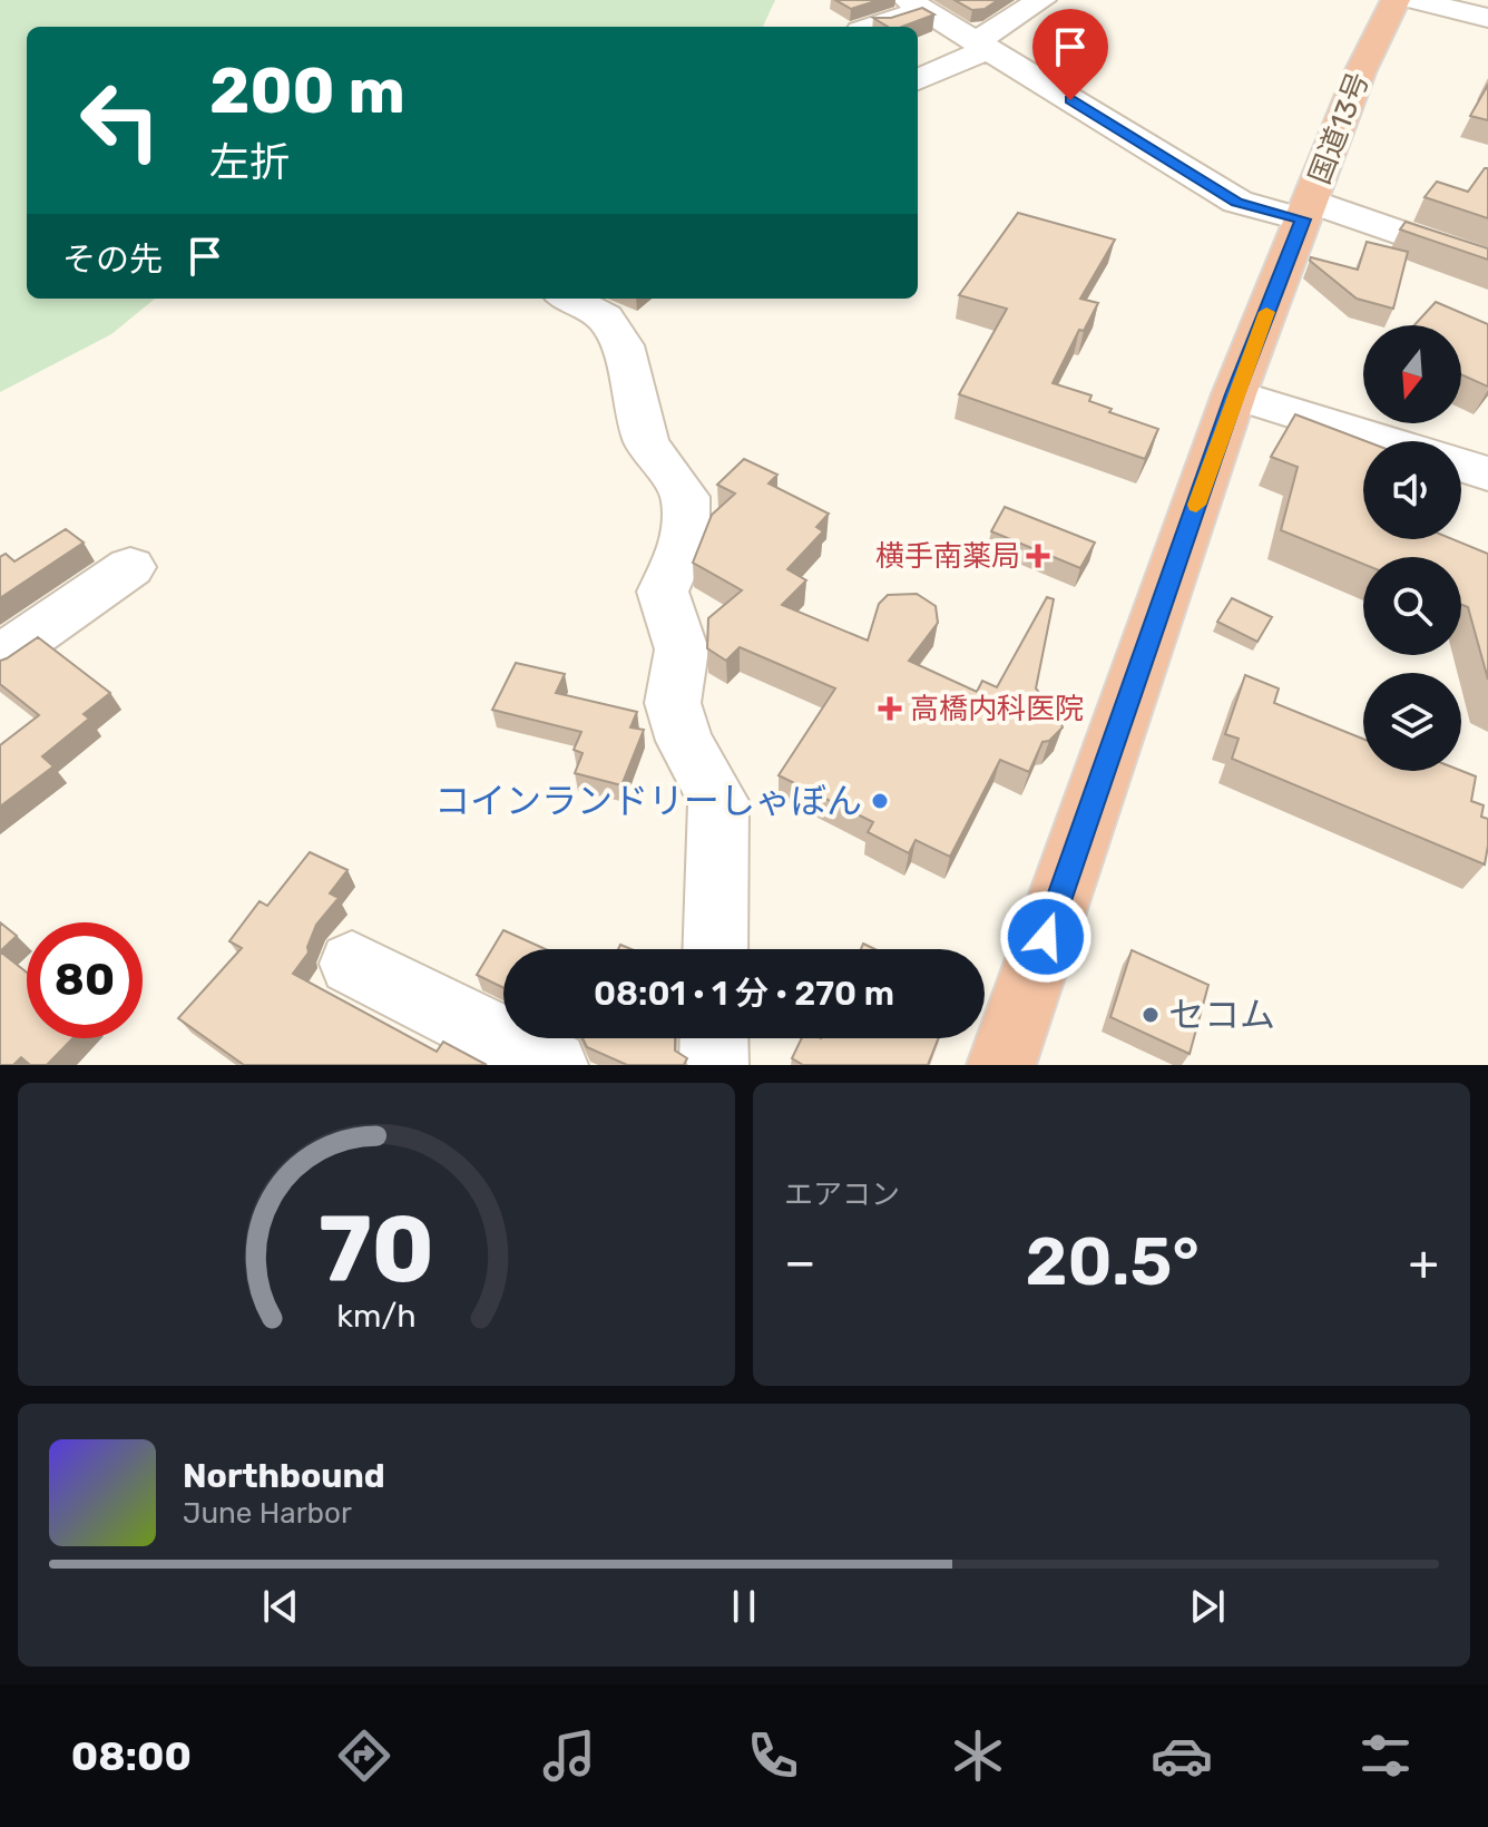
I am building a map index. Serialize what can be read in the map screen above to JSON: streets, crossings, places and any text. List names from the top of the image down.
{
  "streets": {
    "highway": ["国道13号"]
  },
  "places": {
    "health": ["横手南薬局", "高橋内科医院"],
    "other": ["コインランドリーしゃぼん", "セコム"]
  },
  "north": "bottom",
  "page": {
    "turn": ["200 m", "左折"],
    "then": "その先",
    "limit": "80",
    "trip": "08:01 · 1 分 · 270 m",
    "tile": "エアコン",
    "heat": ["−", "20.5°", "+"],
    "song": ["Northbound", "June Harbor"],
    "tabs": "08:00",
    "gauge": ["70", "km/h"]
  }
}
